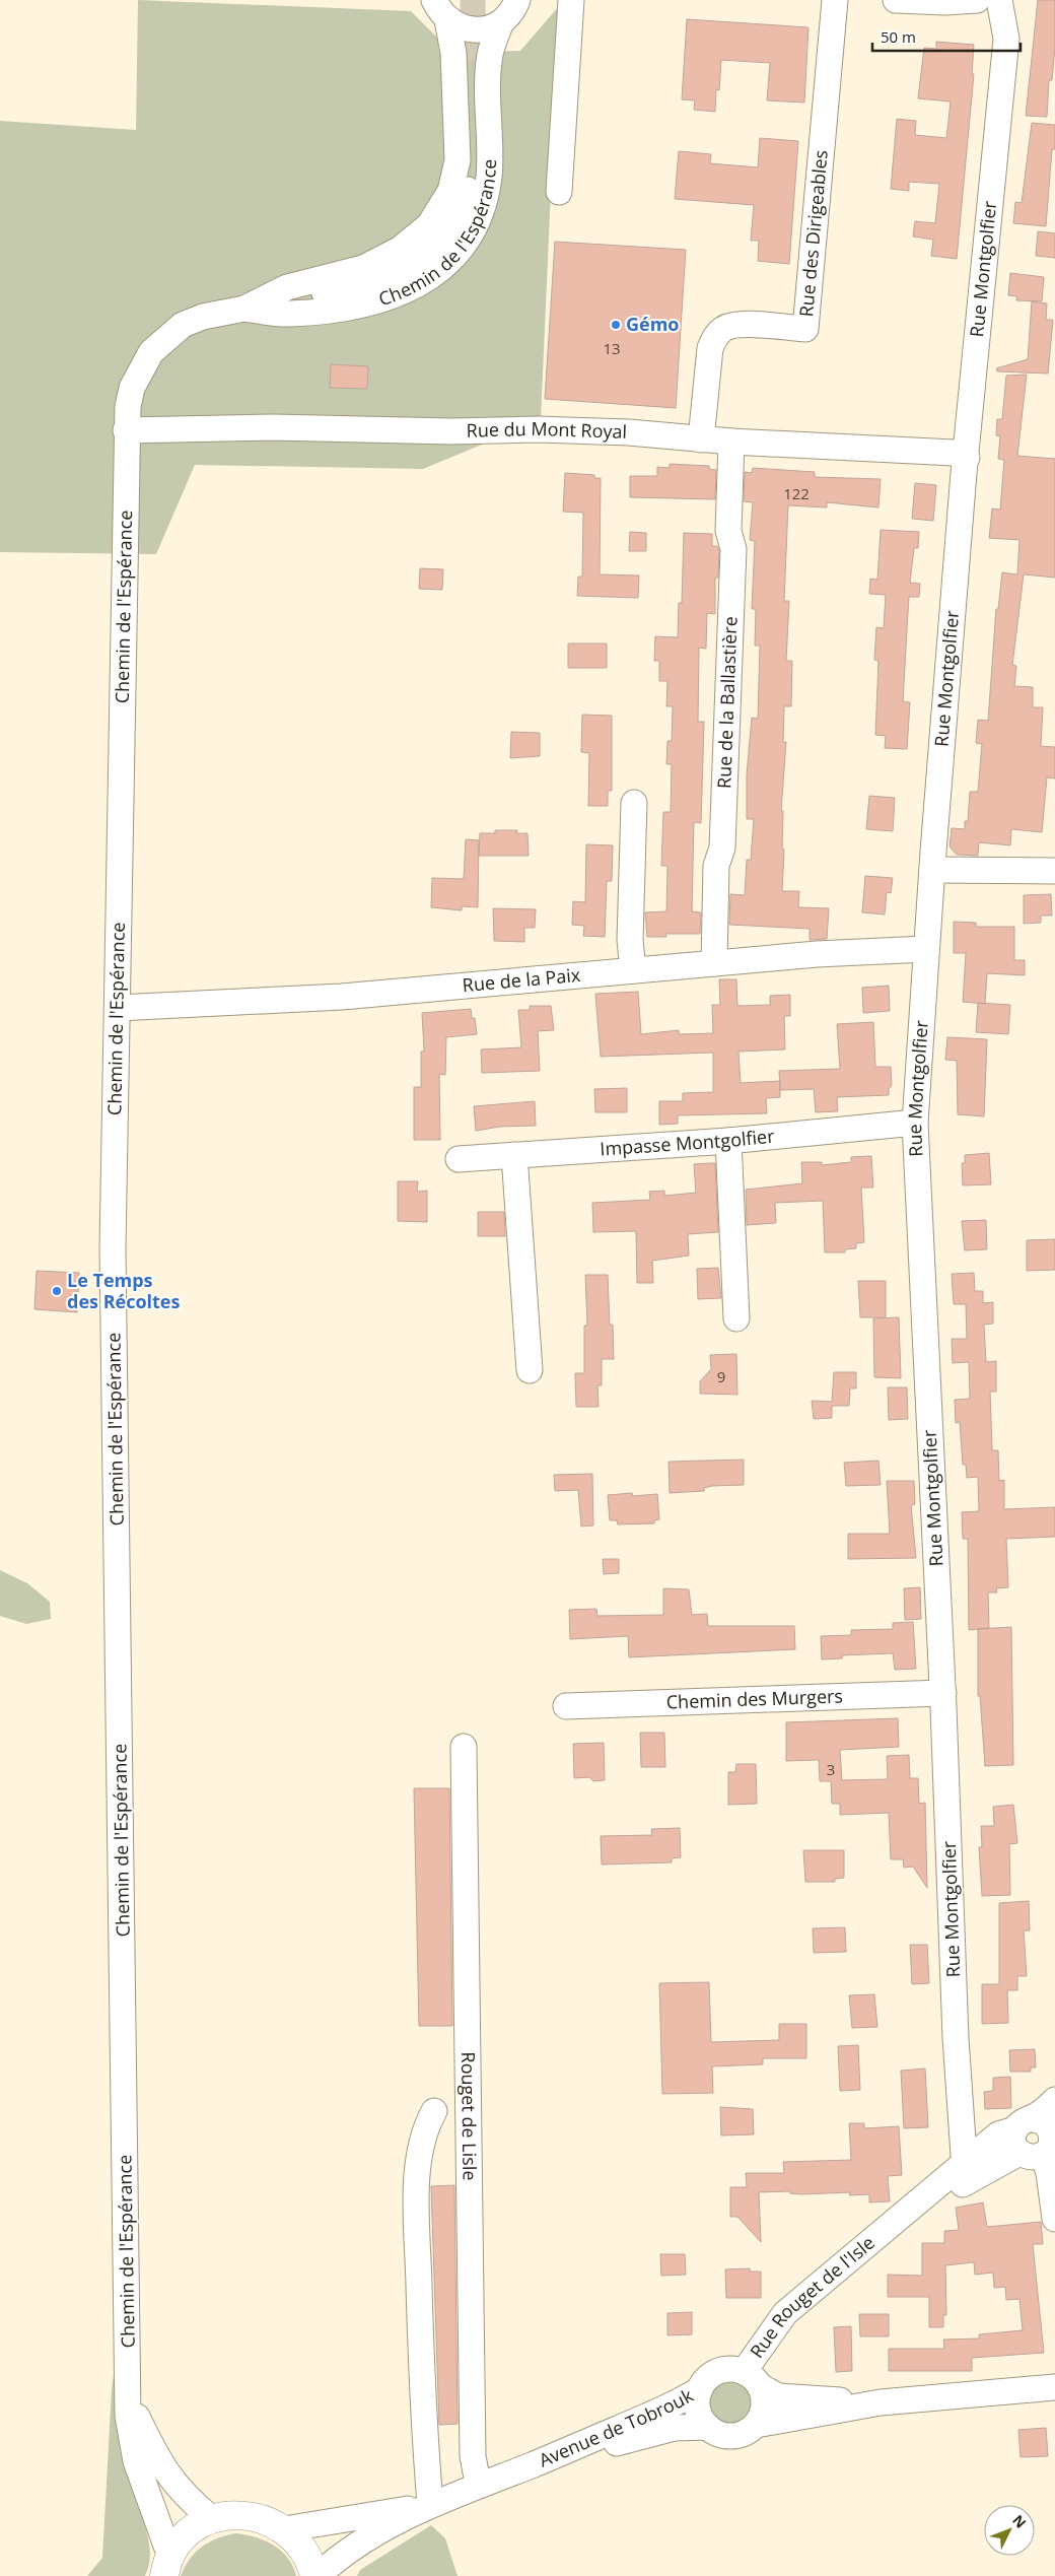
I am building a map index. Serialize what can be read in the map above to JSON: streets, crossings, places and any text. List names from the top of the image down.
{
  "streets": {
    "street": [
      "Chemin de l'Espérance",
      "Rue des Dirigeables",
      "Rue Montgolfier",
      "Rue du Mont Royal",
      "Rue de la Ballastière",
      "Rue de la Paix",
      "Impasse Montgolfier",
      "Chemin des Murgers",
      "Rouget de Lisle",
      "Rue Rouget de l'Isle",
      "Avenue de Tobrouk"
    ]
  },
  "crossings": [
    ["Chemin de l'Espérance", "Rue du Mont Royal"],
    ["Chemin de l'Espérance", "Rue de la Paix"],
    ["Rue des Dirigeables", "Rue du Mont Royal"],
    ["Rue Montgolfier", "Rue du Mont Royal"],
    ["Rue Montgolfier", "Rue de la Paix"],
    ["Rue Montgolfier", "Impasse Montgolfier"],
    ["Rue Montgolfier", "Chemin des Murgers"],
    ["Rue Montgolfier", "Rue Rouget de l'Isle"],
    ["Rue du Mont Royal", "Rue de la Ballastière"],
    ["Rue de la Ballastière", "Rue de la Paix"],
    ["Rouget de Lisle", "Avenue de Tobrouk"],
    ["Rue Rouget de l'Isle", "Avenue de Tobrouk"]
  ],
  "places": ["Gémo", "Le Temps des Récoltes"],
  "house_numbers": [
    "13",
    "122",
    "9",
    "3"
  ],
  "scale_bar": "50 m",
  "north": "top right"
}
